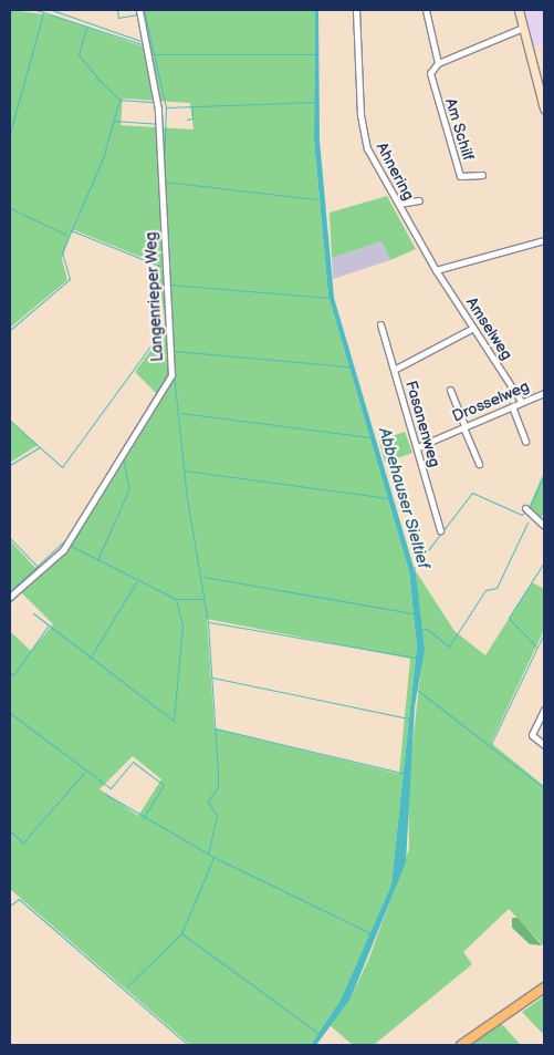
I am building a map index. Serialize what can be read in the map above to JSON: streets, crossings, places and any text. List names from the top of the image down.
{
  "streets": {
    "street": [
      "Am Schilf",
      "Ahnering",
      "Langenrieper Weg",
      "Amselweg",
      "Drosselweg",
      "Fasanenweg"
    ]
  },
  "crossings": [
    ["Ahnering", "Amselweg"],
    ["Amselweg", "Drosselweg"],
    ["Drosselweg", "Fasanenweg"]
  ],
  "water": ["Abbehauser Sieltief"]
}
